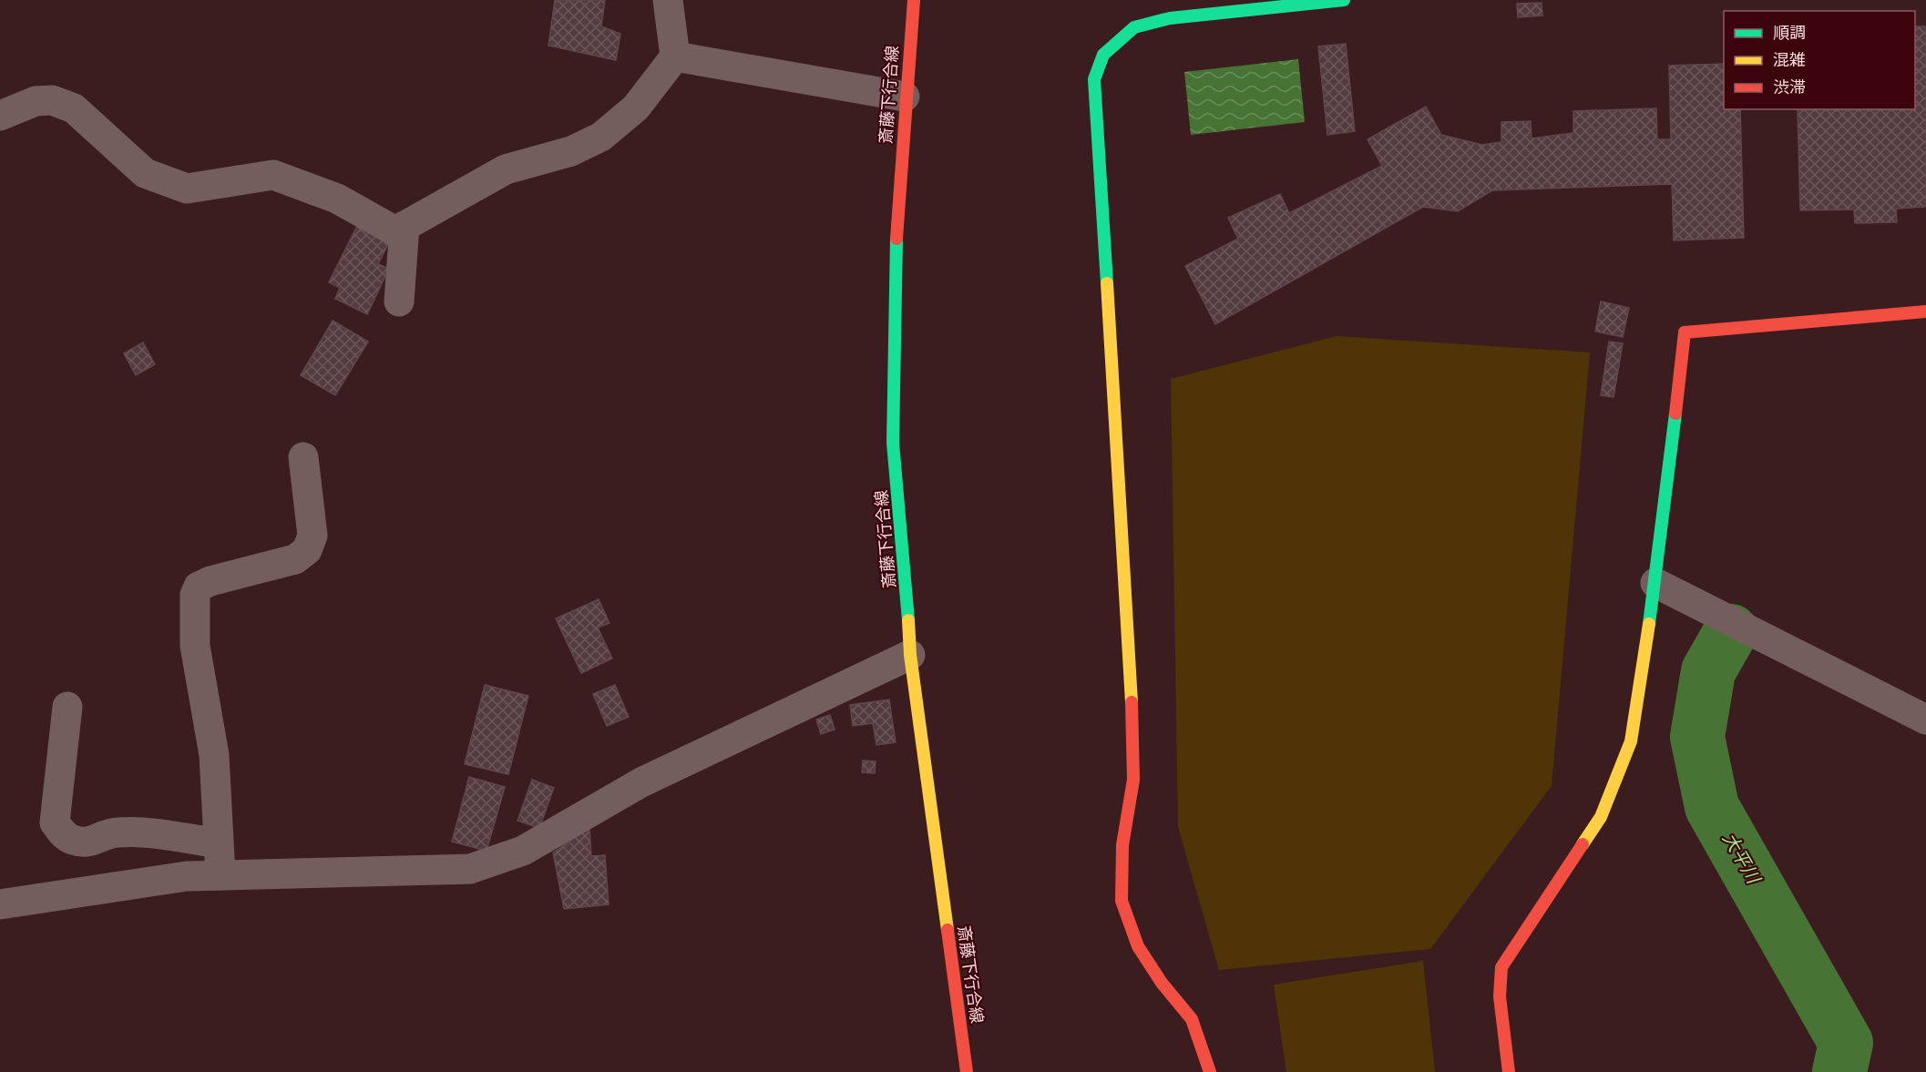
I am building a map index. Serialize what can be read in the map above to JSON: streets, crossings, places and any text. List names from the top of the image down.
{
  "streets": {
    "street": ["斎藤下行合線"]
  },
  "water": ["大平川"],
  "legend": ["順調", "混雑", "渋滞"]
}
